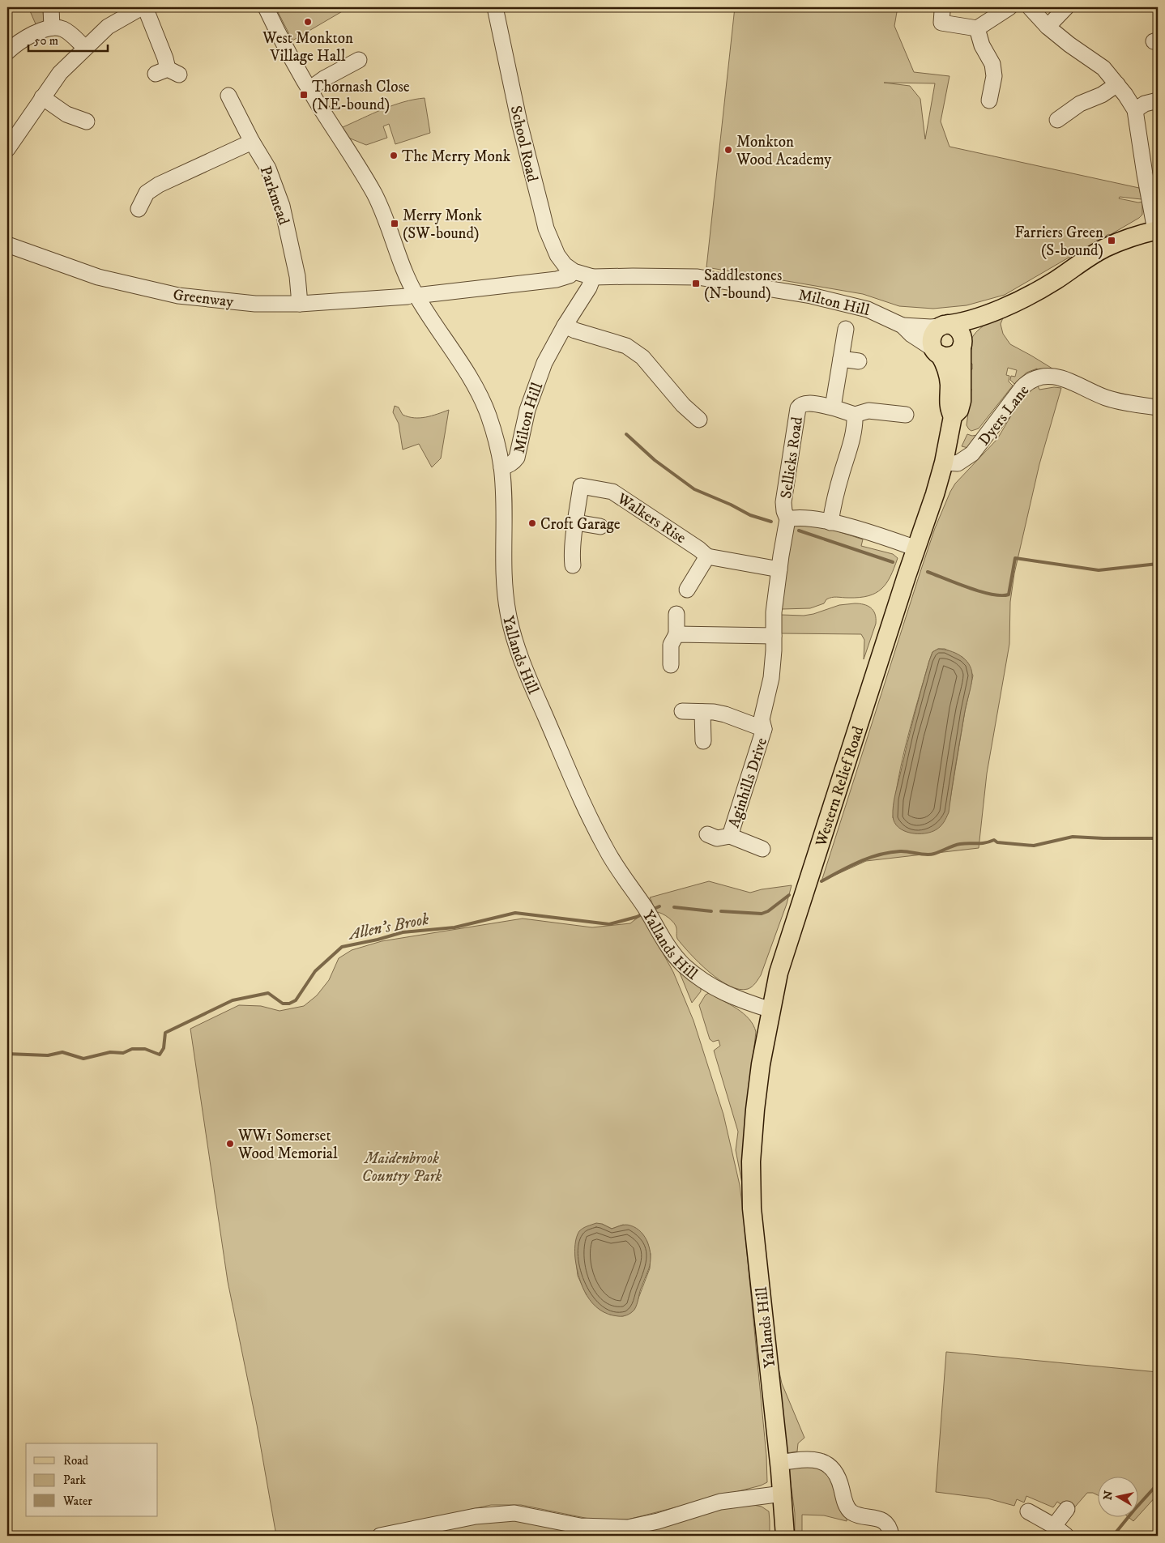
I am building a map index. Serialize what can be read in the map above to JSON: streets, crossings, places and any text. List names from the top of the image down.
{
  "streets": {
    "main road": ["Milton Hill", "Yallands Hill", "Western Relief Road"],
    "street": [
      "School Road",
      "Parkmead",
      "Greenway",
      "Dyers Lane",
      "Sellicks Road",
      "Walkers Rise",
      "Aginhills Drive"
    ]
  },
  "crossings": [
    ["School Road", "Milton Hill"],
    ["Parkmead", "Greenway"],
    ["Greenway", "Yallands Hill"],
    ["Milton Hill", "Yallands Hill"],
    ["Milton Hill", "Western Relief Road"],
    ["Dyers Lane", "Western Relief Road"],
    ["Sellicks Road", "Walkers Rise"],
    ["Sellicks Road", "Aginhills Drive"],
    ["Sellicks Road", "Western Relief Road"],
    ["Yallands Hill", "Western Relief Road"]
  ],
  "water": ["Allen's Brook"],
  "parks": ["Maidenbrook Country Park"],
  "places": {
    "other": [
      "West Monkton Village Hall",
      "Monkton Wood Academy",
      "The Merry Monk",
      "Croft Garage",
      "WW1 Somerset Wood Memorial"
    ],
    "transit": [
      "Thornash Close (NE-bound)",
      "Merry Monk (SW-bound)",
      "Farriers Green (S-bound)",
      "Saddlestones (N-bound)"
    ]
  },
  "legend": ["Road", "Park", "Water"],
  "scale_bar": "50 m",
  "north": "left"
}
